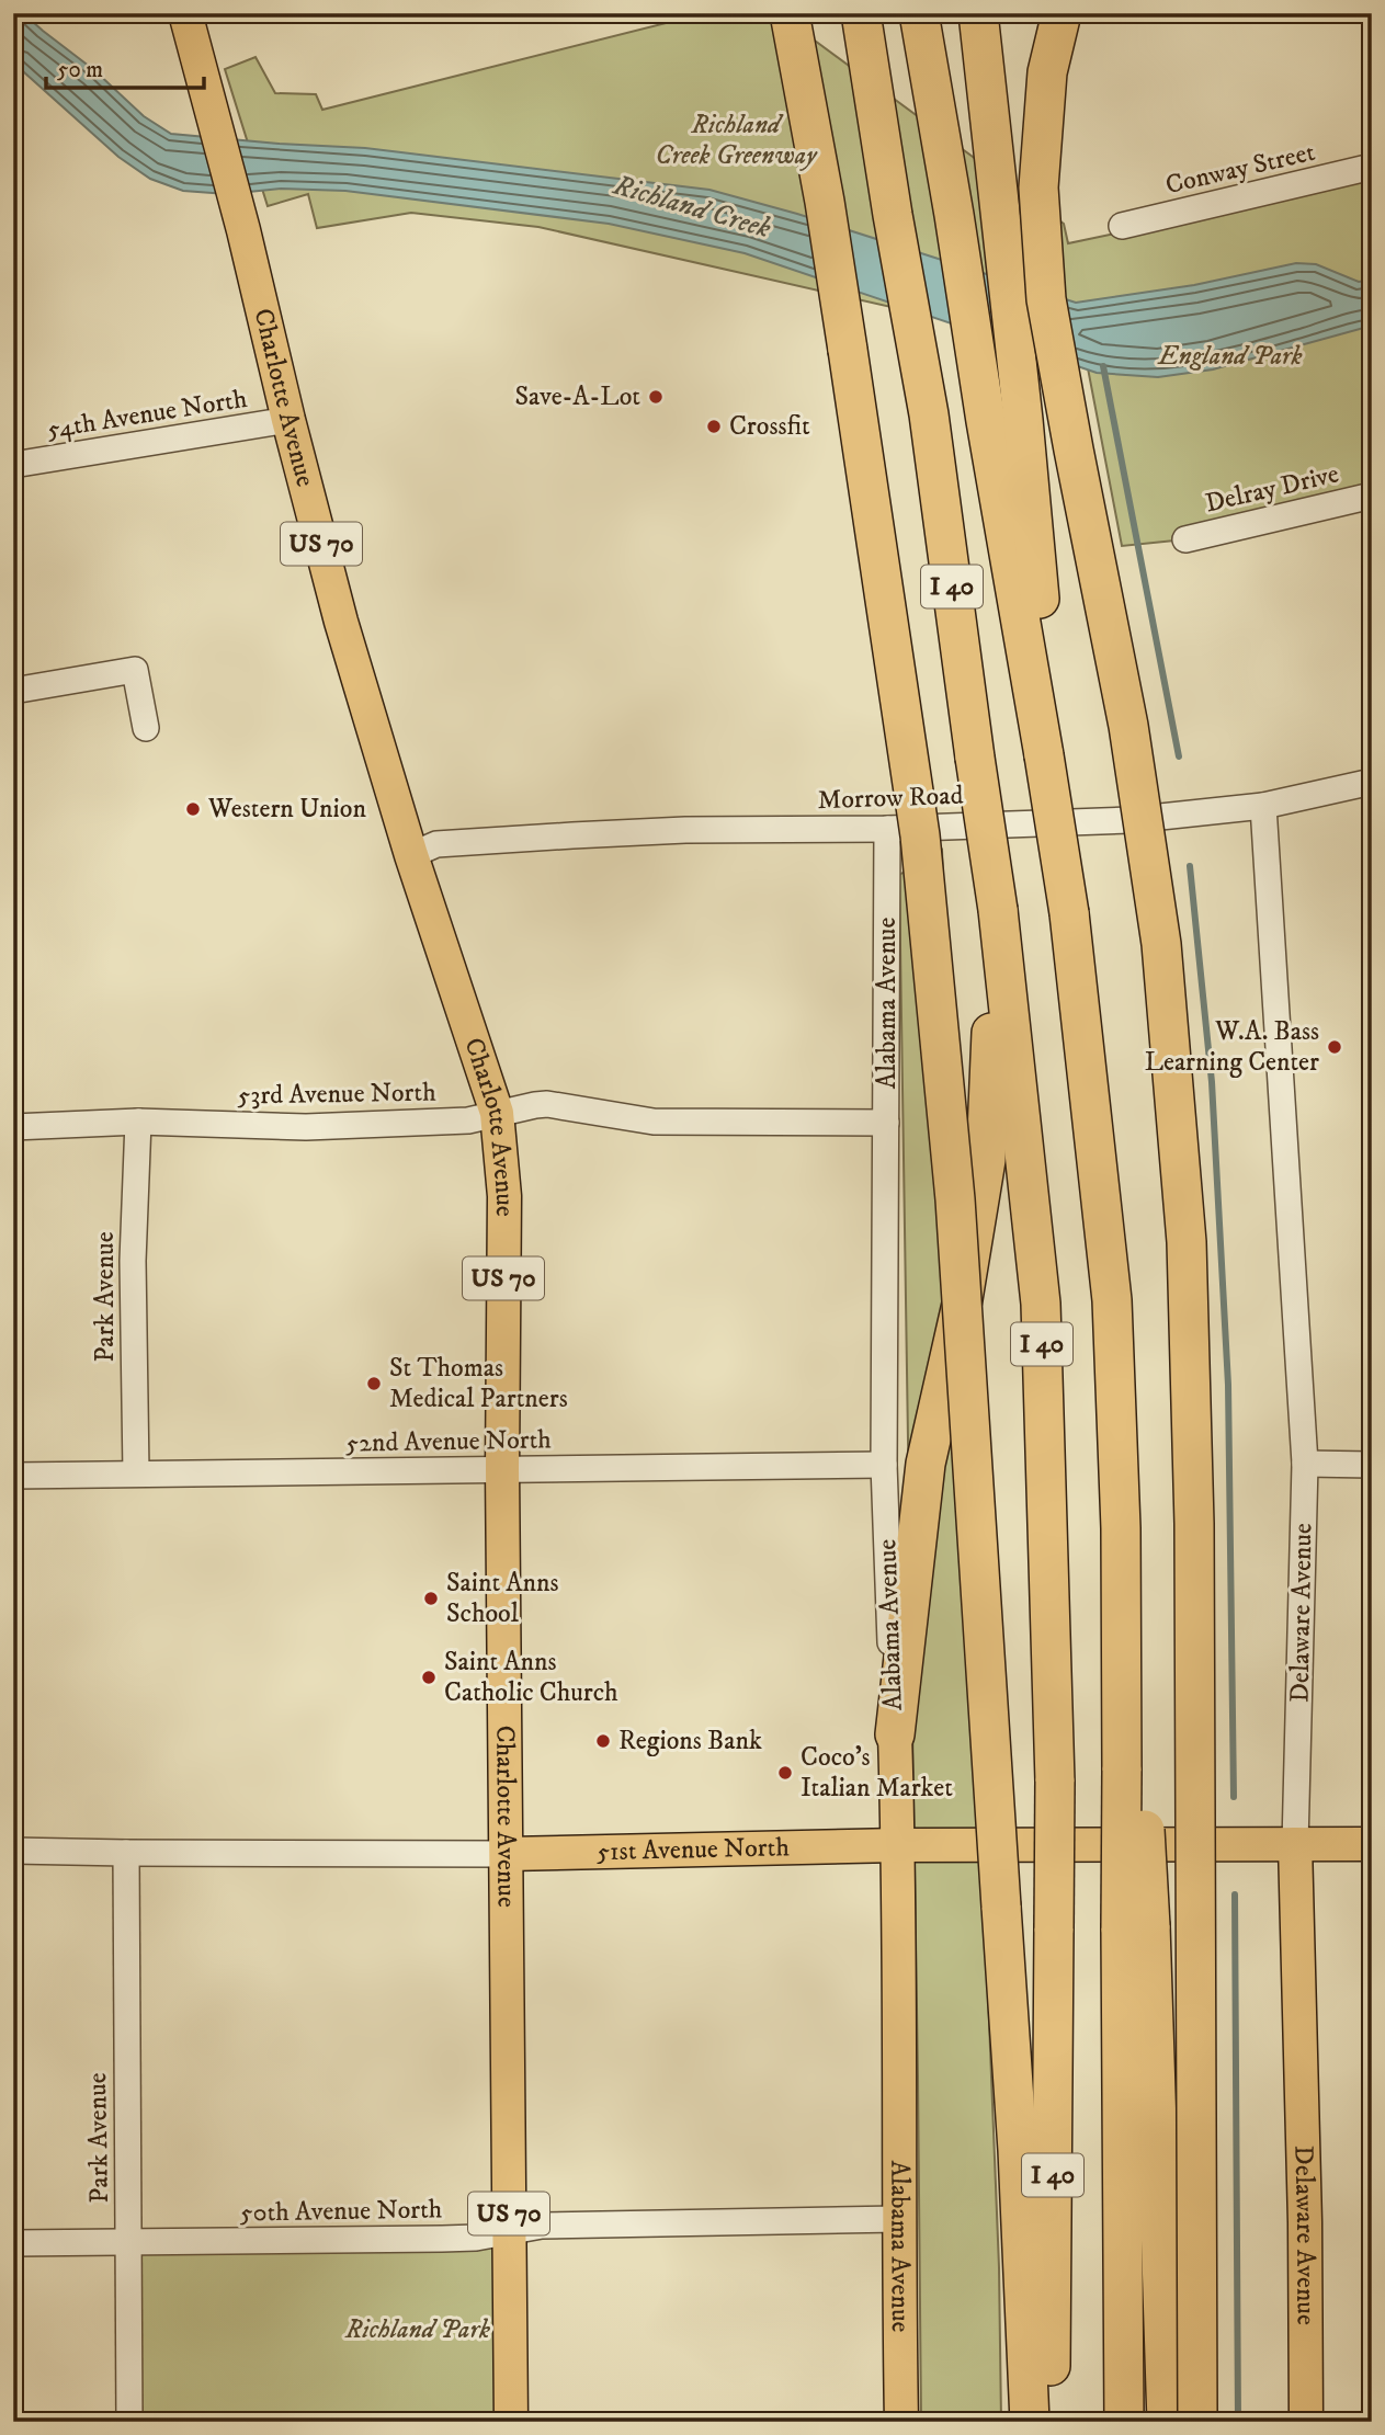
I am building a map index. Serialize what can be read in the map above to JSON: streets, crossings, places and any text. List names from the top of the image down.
{
  "streets": {
    "highway": ["I 40"],
    "main road": [
      "Charlotte Avenue",
      "US 70",
      "Alabama Avenue",
      "Delaware Avenue",
      "51st Avenue North"
    ],
    "street": [
      "Conway Street",
      "54th Avenue North",
      "Delray Drive",
      "Morrow Road",
      "53rd Avenue North",
      "Park Avenue",
      "52nd Avenue North",
      "50th Avenue North"
    ]
  },
  "crossings": [
    ["Charlotte Avenue", "54th Avenue North"],
    ["Charlotte Avenue", "Morrow Road"],
    ["Charlotte Avenue", "53rd Avenue North"],
    ["Charlotte Avenue", "52nd Avenue North"],
    ["Charlotte Avenue", "51st Avenue North"],
    ["Charlotte Avenue", "50th Avenue North"],
    ["Morrow Road", "Alabama Avenue"],
    ["Morrow Road", "Delaware Avenue"],
    ["Alabama Avenue", "53rd Avenue North"],
    ["Alabama Avenue", "52nd Avenue North"],
    ["Alabama Avenue", "51st Avenue North"],
    ["Alabama Avenue", "50th Avenue North"],
    ["53rd Avenue North", "Park Avenue"],
    ["Park Avenue", "52nd Avenue North"],
    ["Park Avenue", "51st Avenue North"],
    ["Park Avenue", "50th Avenue North"],
    ["Delaware Avenue", "51st Avenue North"]
  ],
  "water": ["Richland Creek"],
  "parks": ["Richland Creek Greenway", "England Park", "Richland Park"],
  "places": [
    "Save-A-Lot",
    "Crossfit",
    "Western Union",
    "W.A. Bass Learning Center",
    "St Thomas Medical Partners",
    "Saint Anns School",
    "Saint Anns Catholic Church",
    "Regions Bank",
    "Coco's Italian Market"
  ],
  "scale_bar": "50 m"
}
